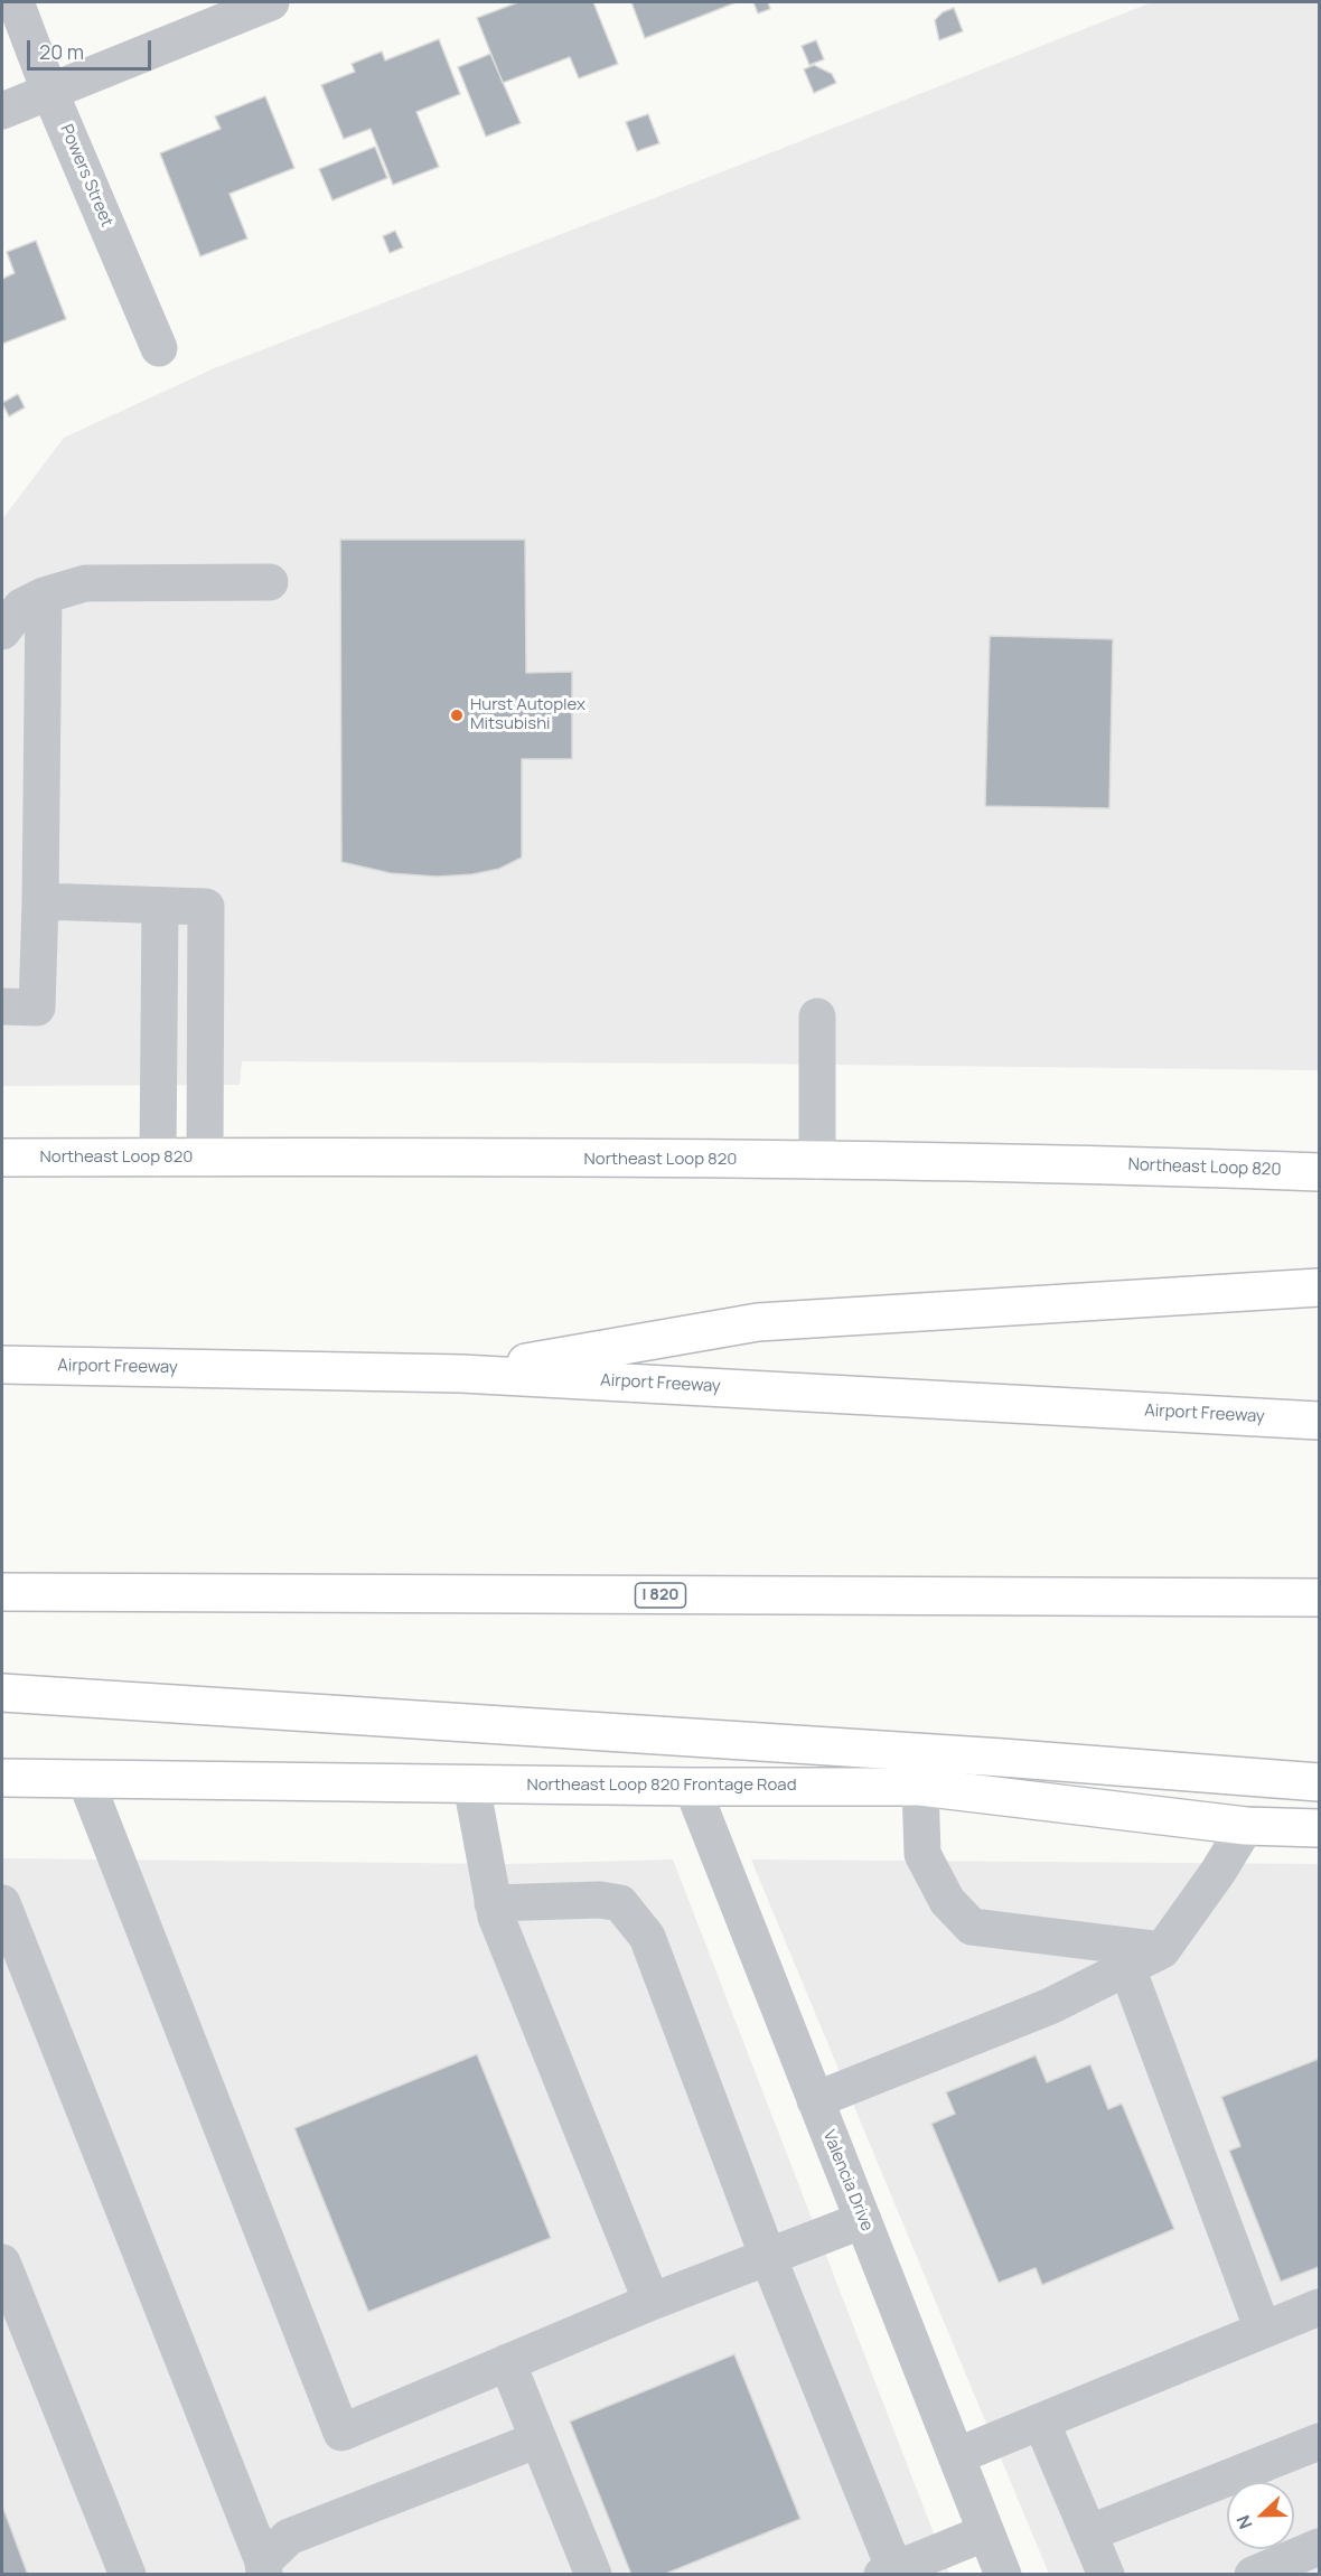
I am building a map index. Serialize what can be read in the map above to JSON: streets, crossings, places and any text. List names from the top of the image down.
{
  "streets": {
    "main road": [
      "Northeast Loop 820",
      "Airport Freeway",
      "I 820",
      "Northeast Loop 820 Frontage Road"
    ],
    "street": ["Powers Street", "Valencia Drive"]
  },
  "crossings": [
    ["Northeast Loop 820 Frontage Road", "Valencia Drive"]
  ],
  "places": ["Hurst Autoplex Mitsubishi"],
  "scale_bar": "20 m",
  "north": "left"
}
